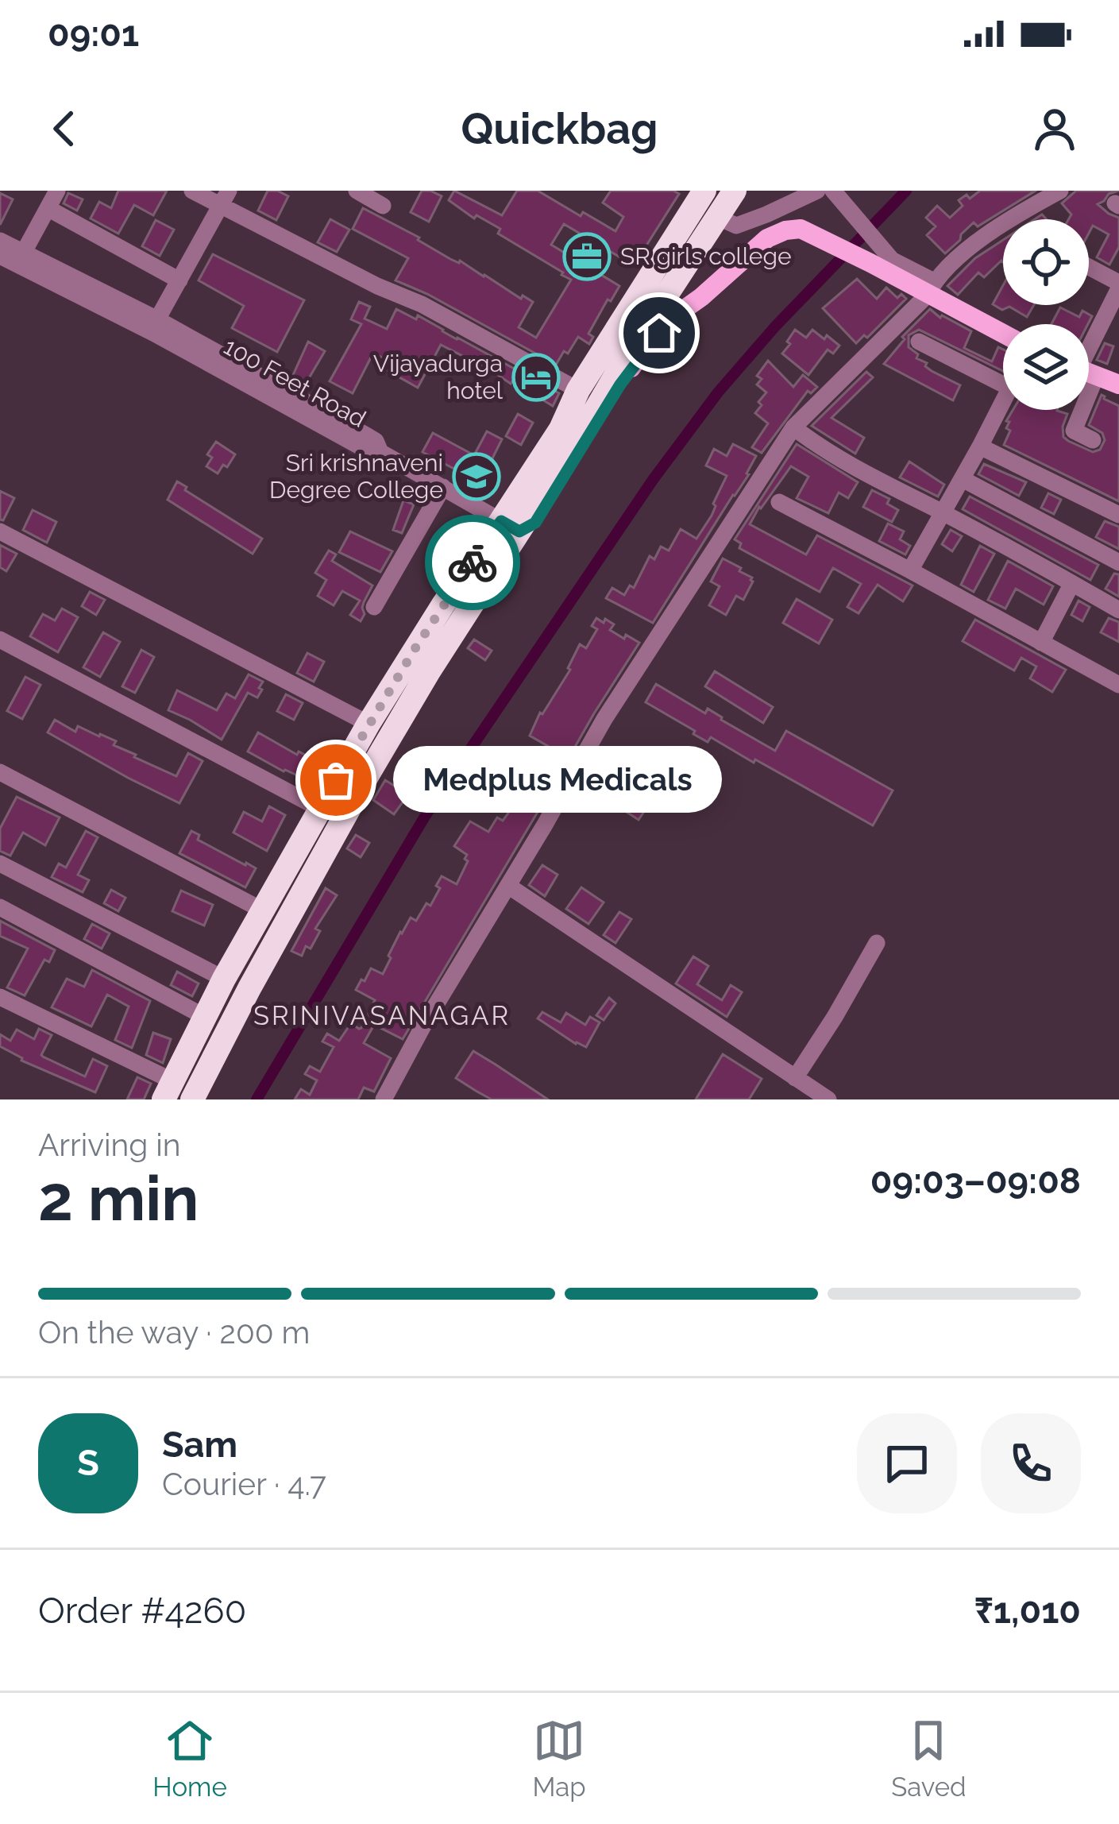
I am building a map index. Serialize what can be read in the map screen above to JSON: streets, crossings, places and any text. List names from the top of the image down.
{
  "streets": {
    "street": ["100 Feet Road"]
  },
  "districts": ["SRINIVASANAGAR"],
  "places": {
    "office": ["SR girls college"],
    "hotel": ["Vijayadurga hotel"],
    "school or university": ["Sri krishnaveni Degree College"],
    "other": ["Medplus Medicals"]
  },
  "page": {
    "status": "09:01",
    "header": "Quickbag",
    "bubble": "Medplus Medicals",
    "heading": ["2 min", "Arriving in", "09:03–09:08"],
    "panel": [
      "Sam",
      "Courier · 4.7",
      "Order #4260",
      "₹1,010"
    ],
    "bar": "On the way · 200 m",
    "round": "S",
    "tabs": ["Home", "Map", "Saved"]
  }
}
